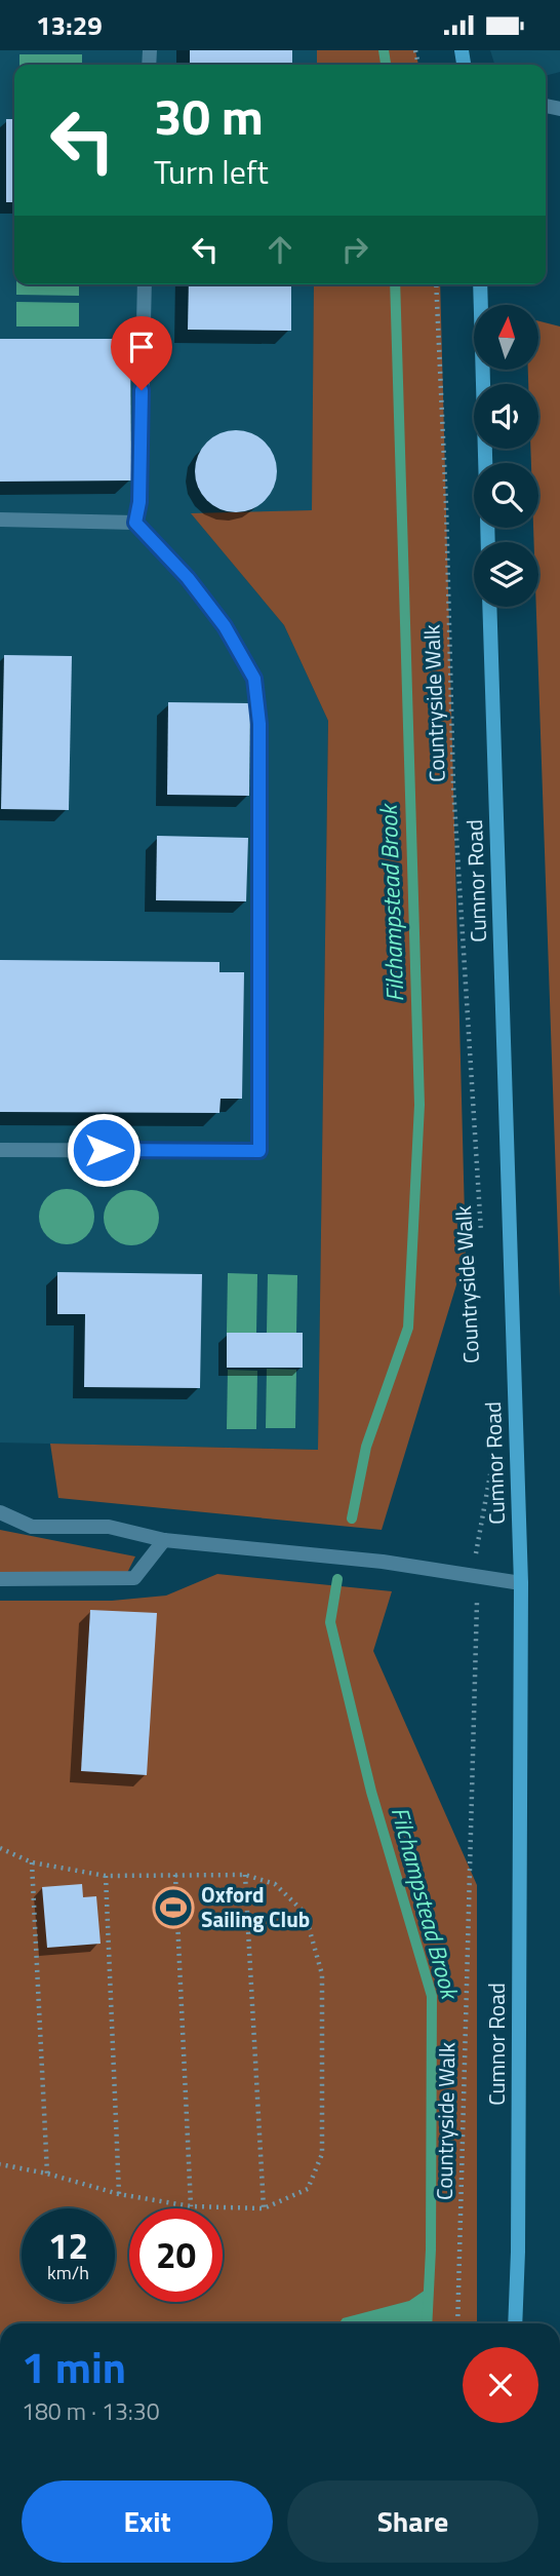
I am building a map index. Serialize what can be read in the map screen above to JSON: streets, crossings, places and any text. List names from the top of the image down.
{
  "streets": {
    "main road": ["Cumnor Road"],
    "path": ["Countryside Walk"]
  },
  "water": ["Filchampstead Brook"],
  "places": {
    "sports": ["Oxford Sailing Club"]
  },
  "north": "top",
  "page": {
    "status": "13:29",
    "turn": ["30 m", "Turn left"],
    "speed": "12 km/h",
    "limit": "20",
    "heading": ["1 min", "180 m · 13:30"],
    "buttons": ["Exit", "Share"]
  }
}
